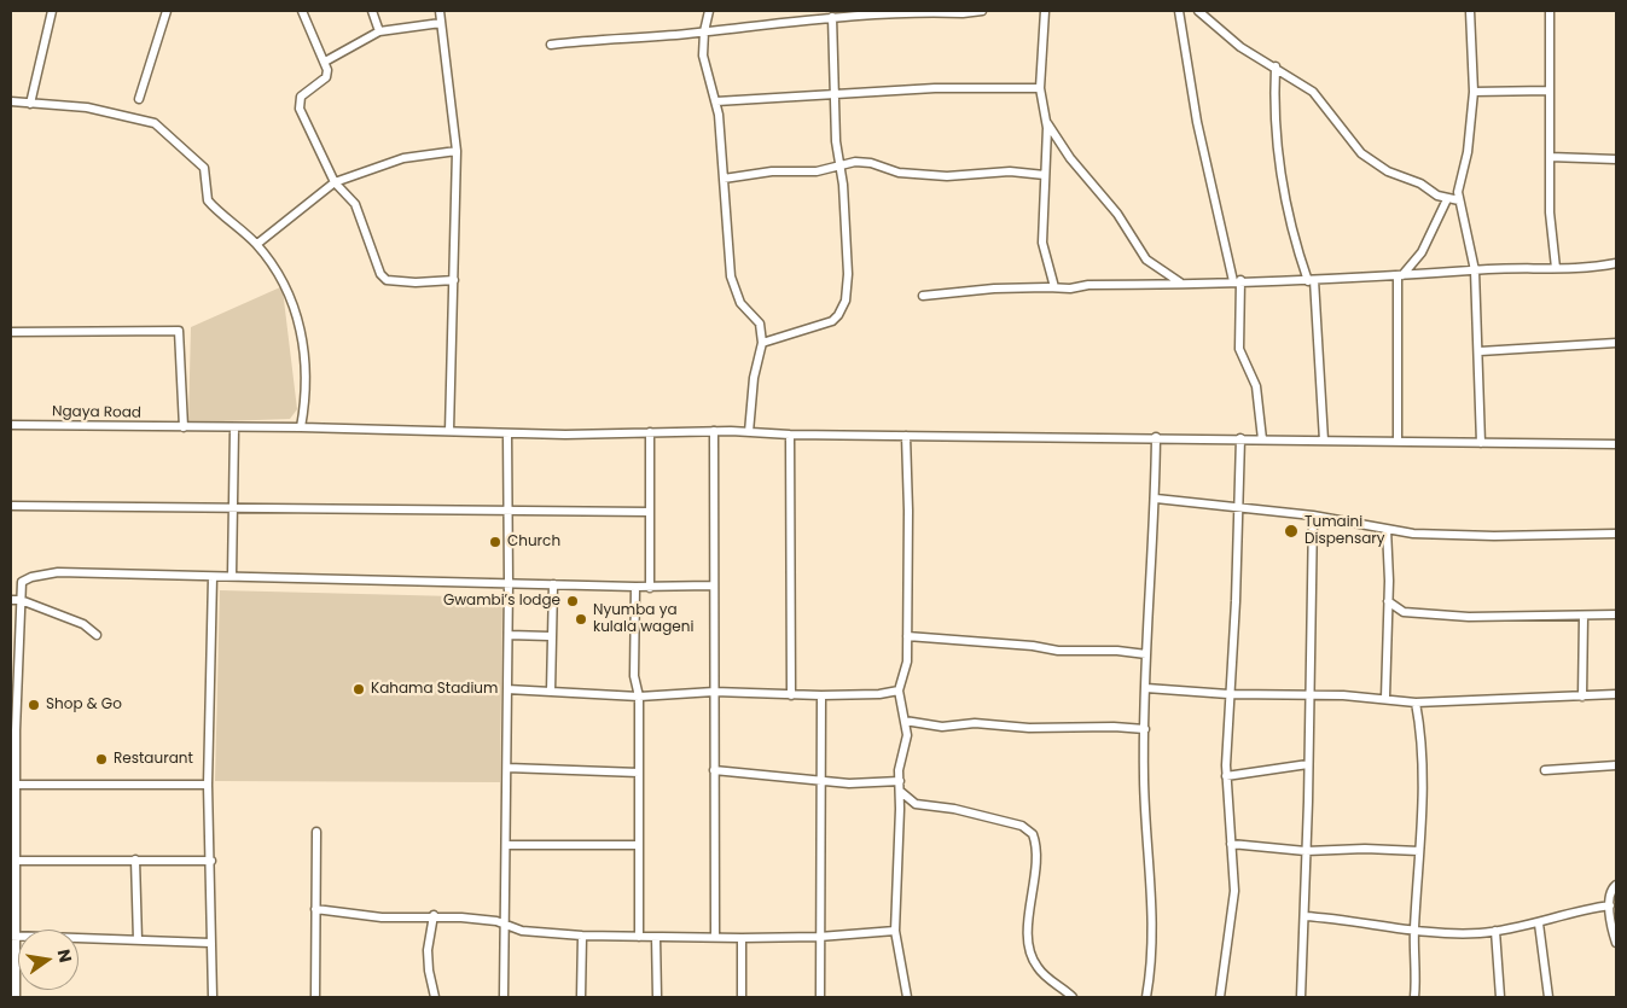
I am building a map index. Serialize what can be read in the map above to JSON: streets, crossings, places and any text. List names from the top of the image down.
{
  "streets": {
    "street": ["Ngaya Road"]
  },
  "places": [
    "Tumaini Dispensary",
    "Church",
    "Gwambi’s lodge",
    "Nyumba ya kulala wageni",
    "Kahama Stadium",
    "Shop & Go",
    "Restaurant"
  ],
  "north": "right"
}
